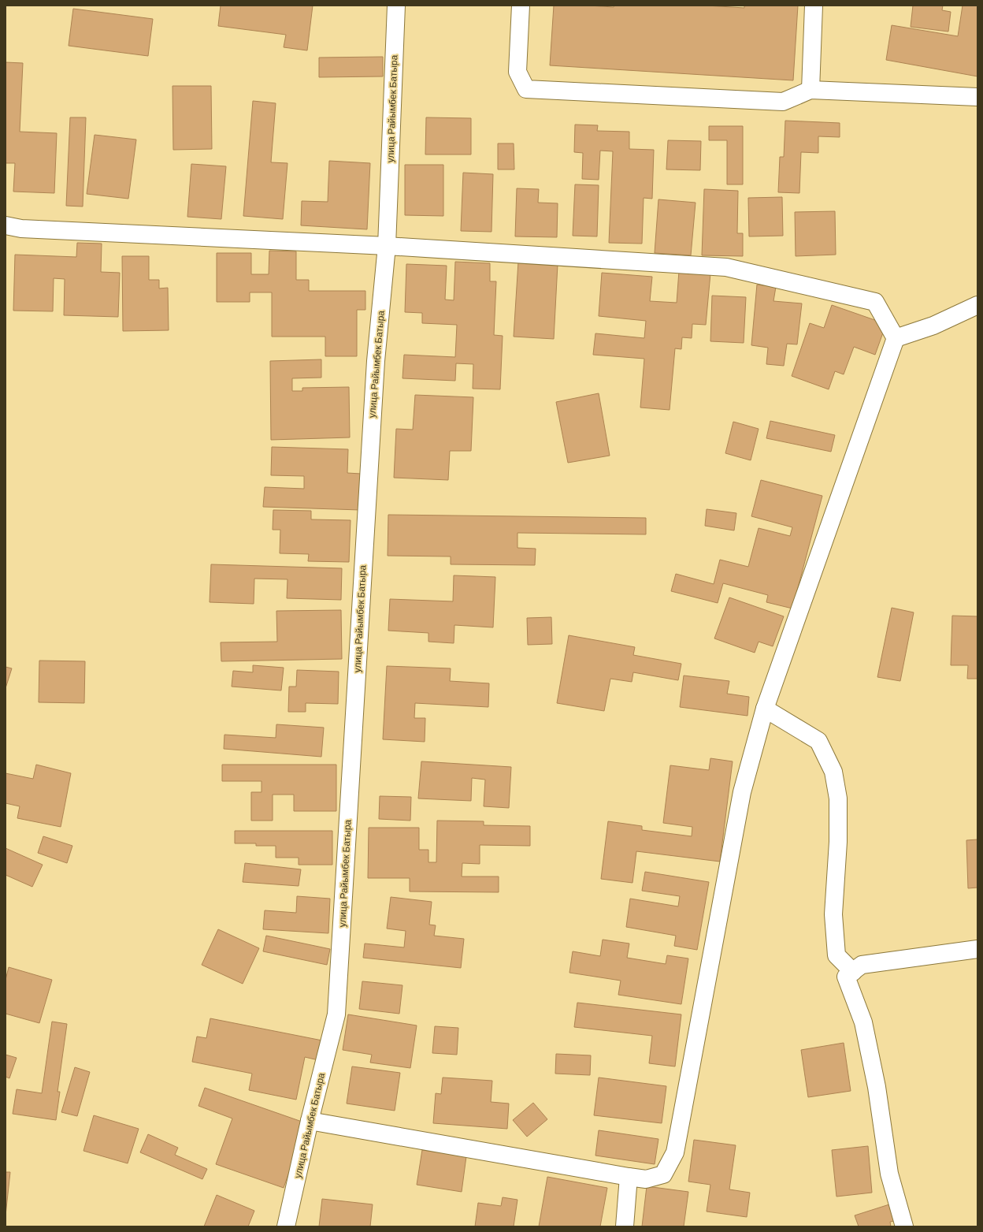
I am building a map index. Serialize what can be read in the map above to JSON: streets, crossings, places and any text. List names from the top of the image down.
{
  "streets": {
    "street": ["улица Райымбек Батыра"]
  }
}
